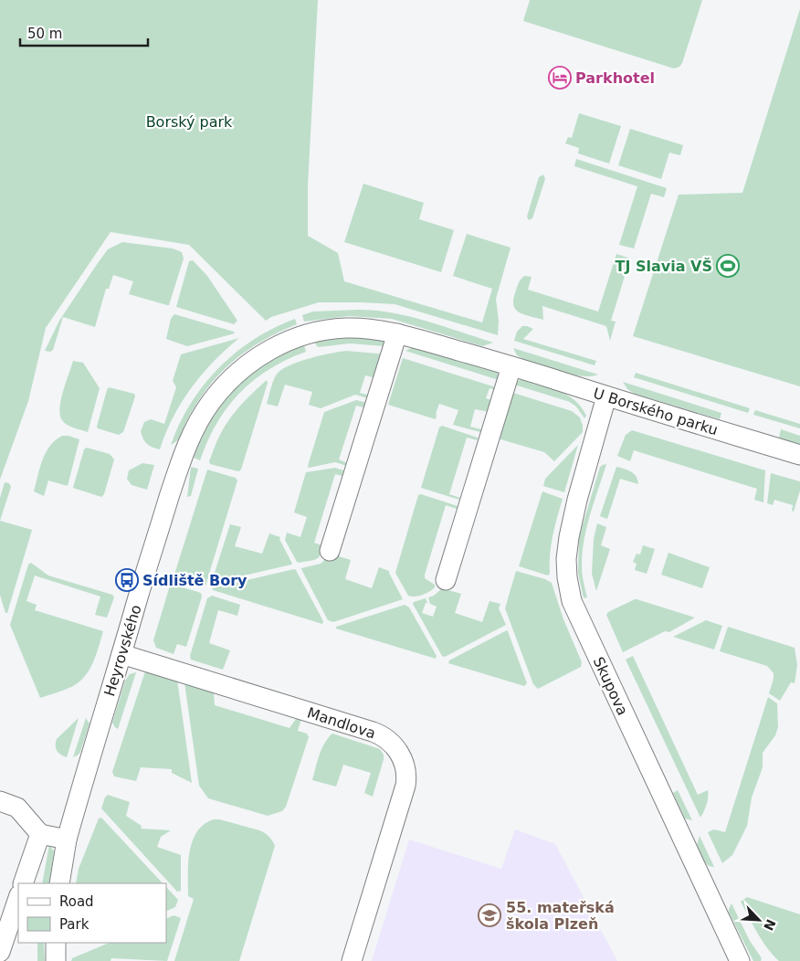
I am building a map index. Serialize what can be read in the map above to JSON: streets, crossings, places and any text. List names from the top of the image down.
{
  "streets": {
    "street": [
      "U Borského parku",
      "Heyrovského",
      "Skupova",
      "Mandlova"
    ]
  },
  "crossings": [
    ["U Borského parku", "Heyrovského"],
    ["U Borského parku", "Skupova"],
    ["Heyrovského", "Mandlova"]
  ],
  "parks": ["Borský park"],
  "places": {
    "hotel": ["Parkhotel"],
    "sports": ["TJ Slavia VŠ"],
    "bus stop": ["Sídliště Bory"],
    "school or university": ["55. mateřská škola Plzeň"]
  },
  "legend": ["Road", "Park"],
  "scale_bar": "50 m",
  "north": "bottom right"
}
